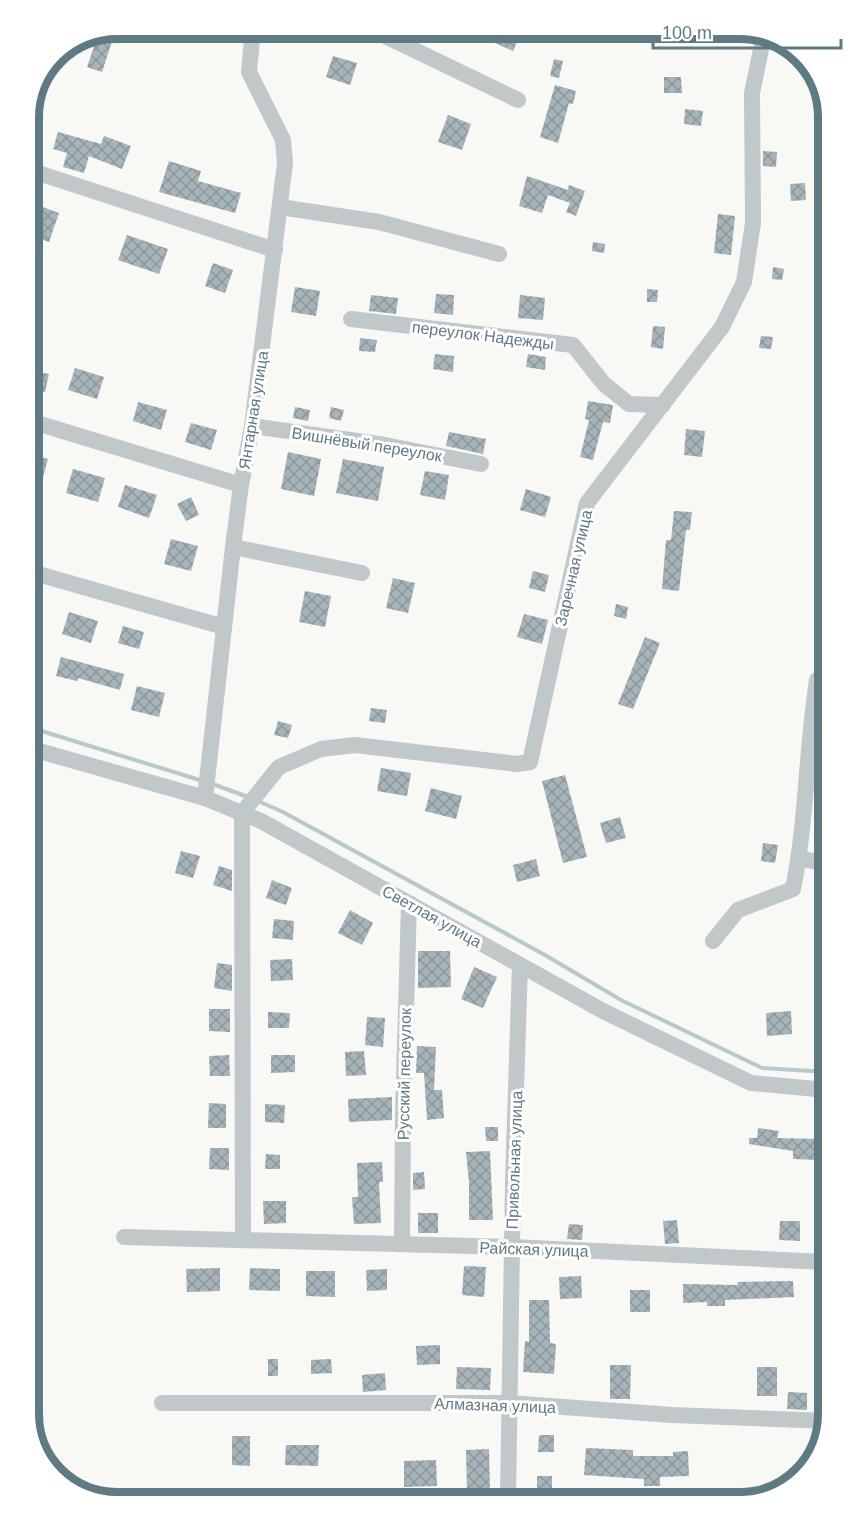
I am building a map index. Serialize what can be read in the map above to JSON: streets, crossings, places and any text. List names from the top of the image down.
{
  "streets": {
    "street": [
      "переулок Надежды",
      "Янтарная улица",
      "Вишнёвый переулок",
      "Заречная улица",
      "Светлая улица",
      "Русский переулок",
      "Привольная улица",
      "Райская улица",
      "Алмазная улица"
    ]
  },
  "crossings": [
    ["переулок Надежды", "Заречная улица"],
    ["Янтарная улица", "Вишнёвый переулок"],
    ["Янтарная улица", "Светлая улица"],
    ["Заречная улица", "Светлая улица"],
    ["Светлая улица", "Русский переулок"],
    ["Светлая улица", "Привольная улица"],
    ["Русский переулок", "Райская улица"],
    ["Привольная улица", "Райская улица"],
    ["Привольная улица", "Алмазная улица"]
  ],
  "scale_bar": "100 m"
}
